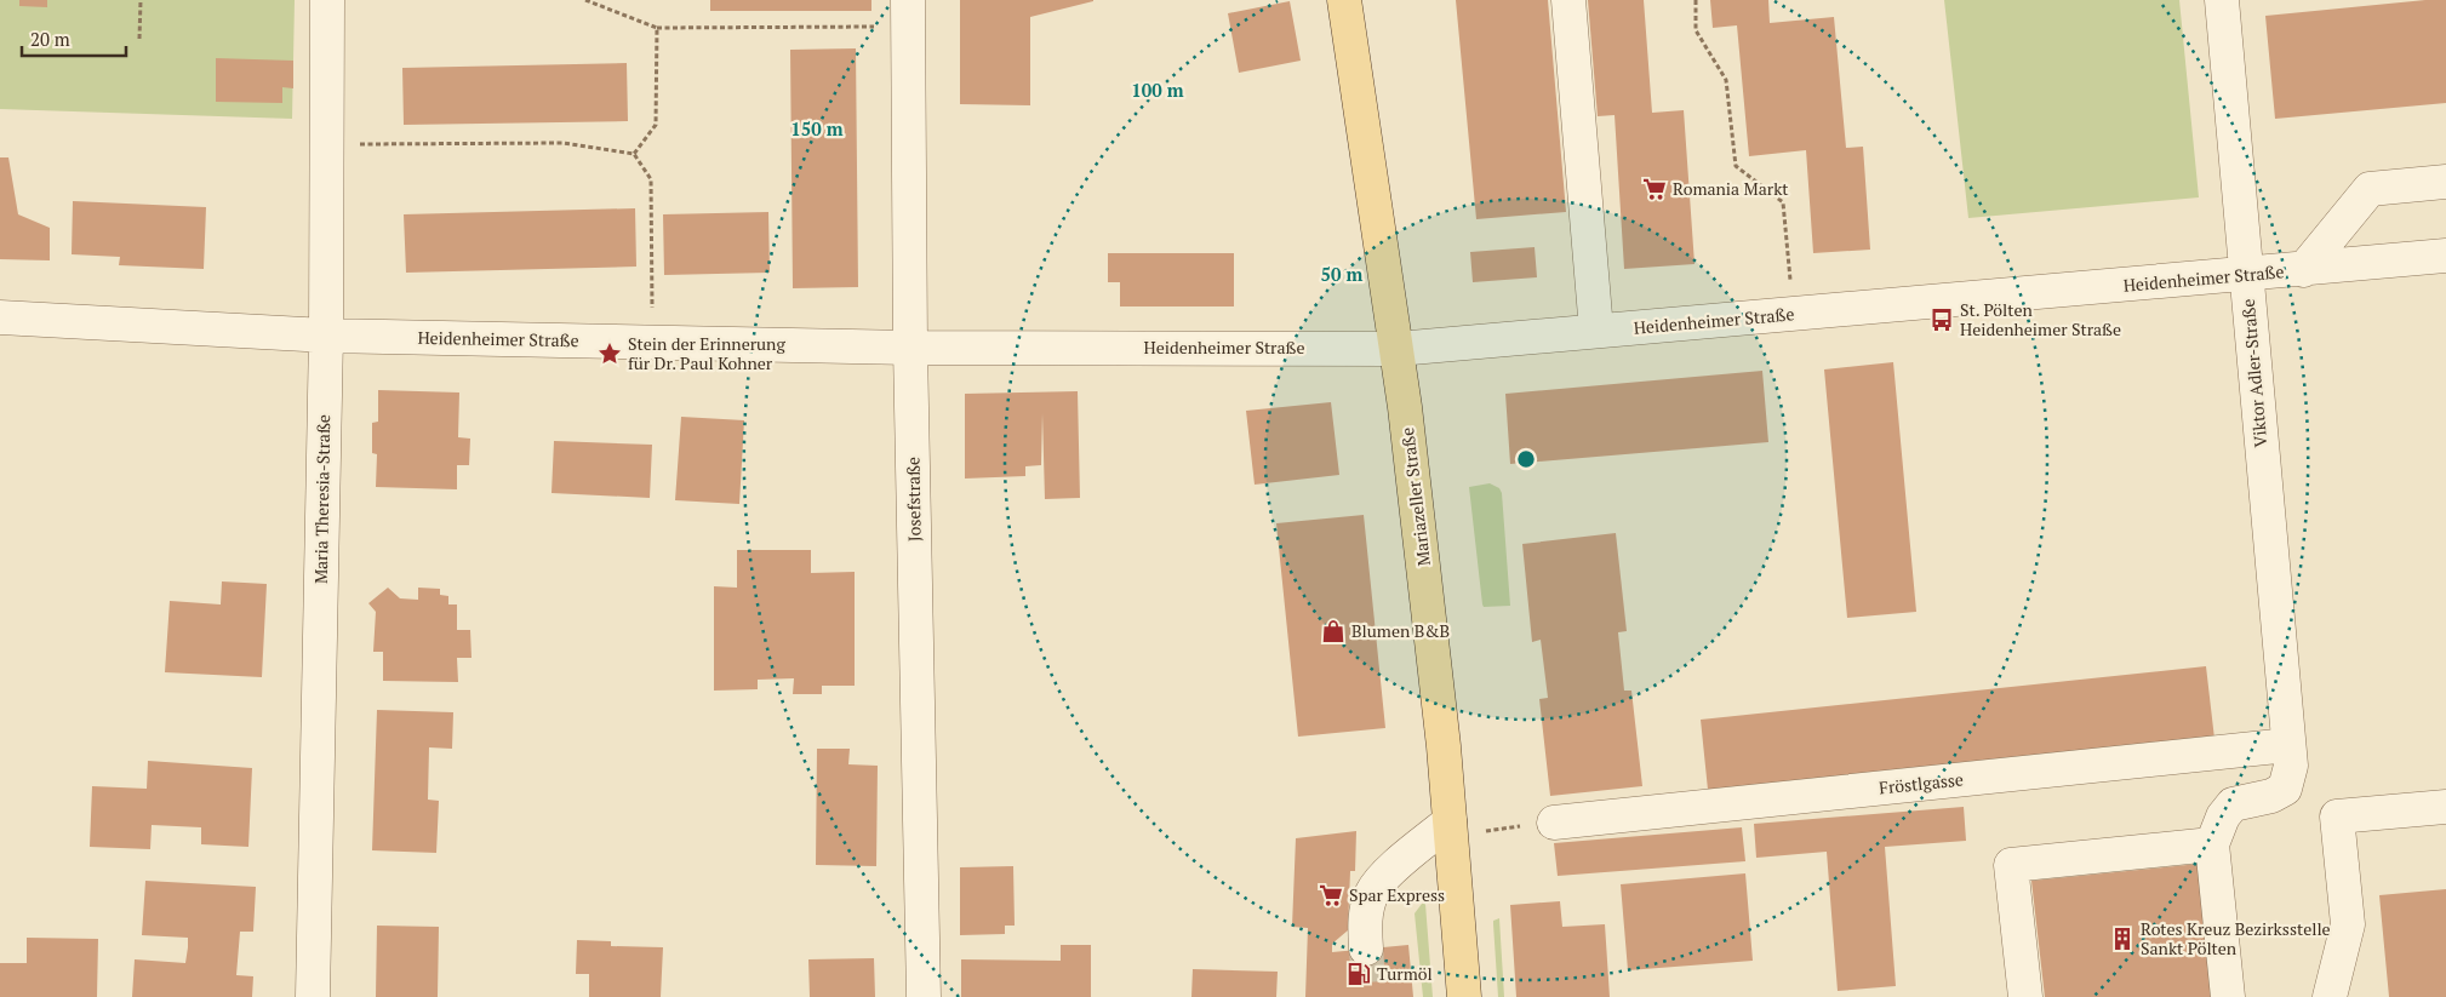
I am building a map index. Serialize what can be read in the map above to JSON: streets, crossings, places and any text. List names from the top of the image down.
{
  "streets": {
    "main road": ["Mariazeller Straße"],
    "street": [
      "Heidenheimer Straße",
      "Viktor Adler-Straße",
      "Maria Theresia-Straße",
      "Josefstraße",
      "Fröstlgasse"
    ]
  },
  "crossings": [
    ["Heidenheimer Straße", "Viktor Adler-Straße"],
    ["Heidenheimer Straße", "Mariazeller Straße"],
    ["Heidenheimer Straße", "Maria Theresia-Straße"],
    ["Heidenheimer Straße", "Josefstraße"],
    ["Viktor Adler-Straße", "Fröstlgasse"]
  ],
  "places": {
    "supermarket": ["Romania Markt", "Spar Express"],
    "bus stop": ["St. Pölten Heidenheimer Straße"],
    "place": ["Stein der Erinnerung für Dr. Paul Kohner"],
    "shop": ["Blumen B&B"],
    "building": ["Rotes Kreuz Bezirksstelle Sankt Pölten"],
    "fuel station": ["Turmöl"]
  },
  "scale_bar": "20 m",
  "rings": ["100 m", "150 m", "50 m"]
}
